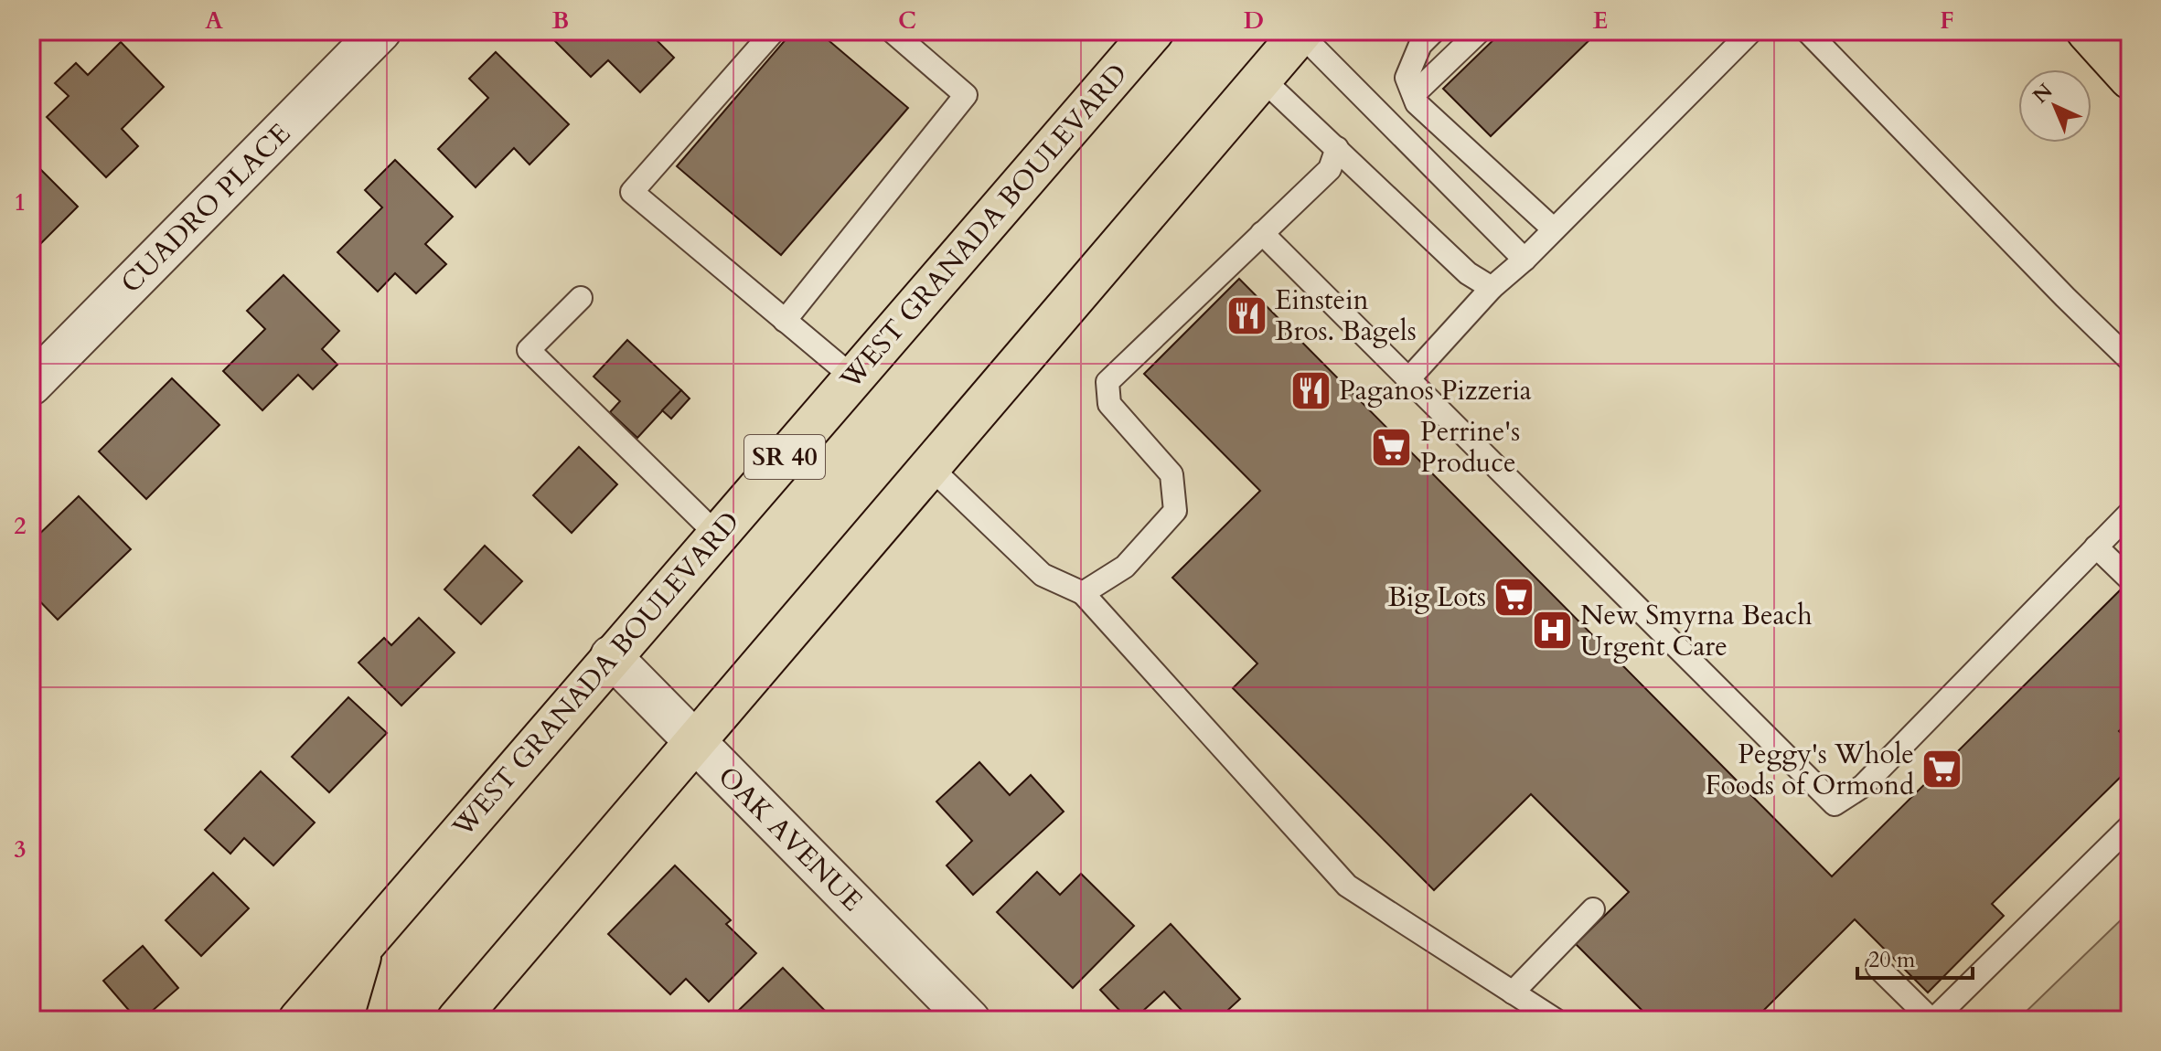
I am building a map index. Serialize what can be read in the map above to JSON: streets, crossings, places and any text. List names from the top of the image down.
{
  "streets": {
    "main road": ["WEST GRANADA BOULEVARD", "SR 40"],
    "street": ["CUADRO PLACE", "OAK AVENUE"]
  },
  "crossings": [
    ["WEST GRANADA BOULEVARD", "OAK AVENUE"]
  ],
  "places": {
    "restaurant": ["Einstein Bros. Bagels", "Paganos Pizzeria"],
    "supermarket": ["Perrine's Produce", "Big Lots", "Peggy's Whole Foods of Ormond"],
    "hospital": ["New Smyrna Beach Urgent Care"]
  },
  "scale_bar": "20 m",
  "north": "top left",
  "grid": {
    "columns": [
      "A",
      "B",
      "C",
      "D",
      "E",
      "F"
    ],
    "rows": ["1", "2", "3"]
  }
}
